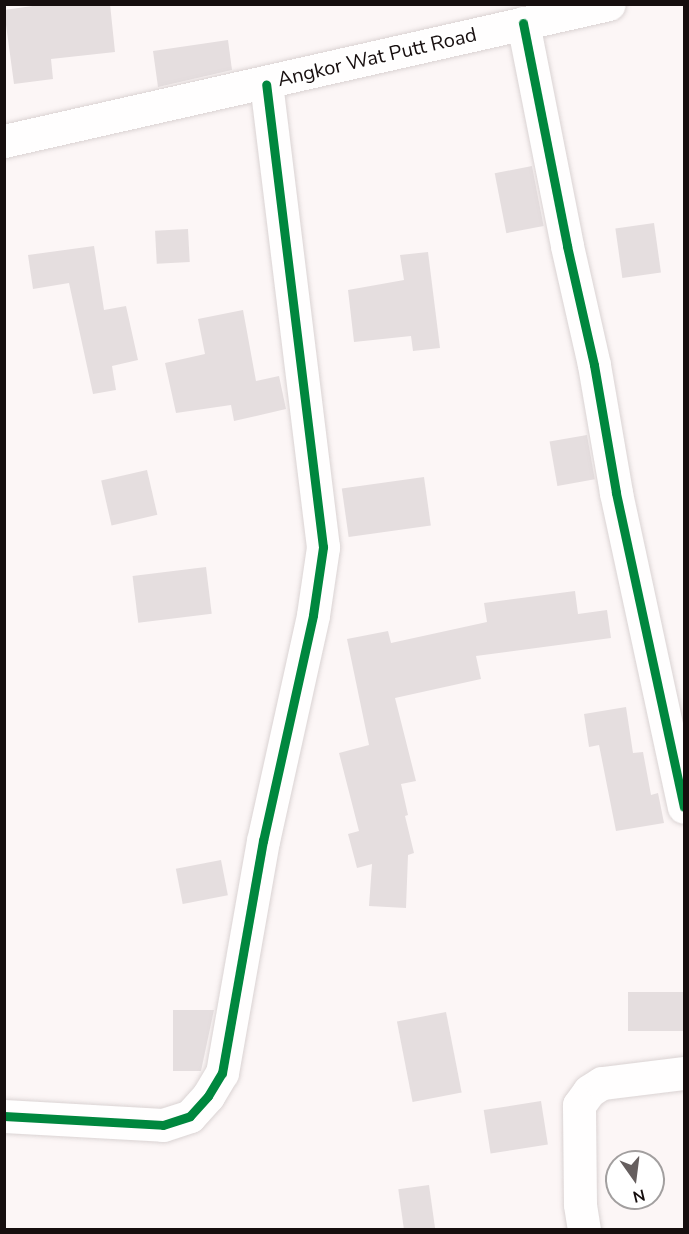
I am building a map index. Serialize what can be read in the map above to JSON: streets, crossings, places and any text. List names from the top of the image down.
{
  "streets": {
    "street": ["Angkor Wat Putt Road"]
  },
  "north": "bottom"
}
